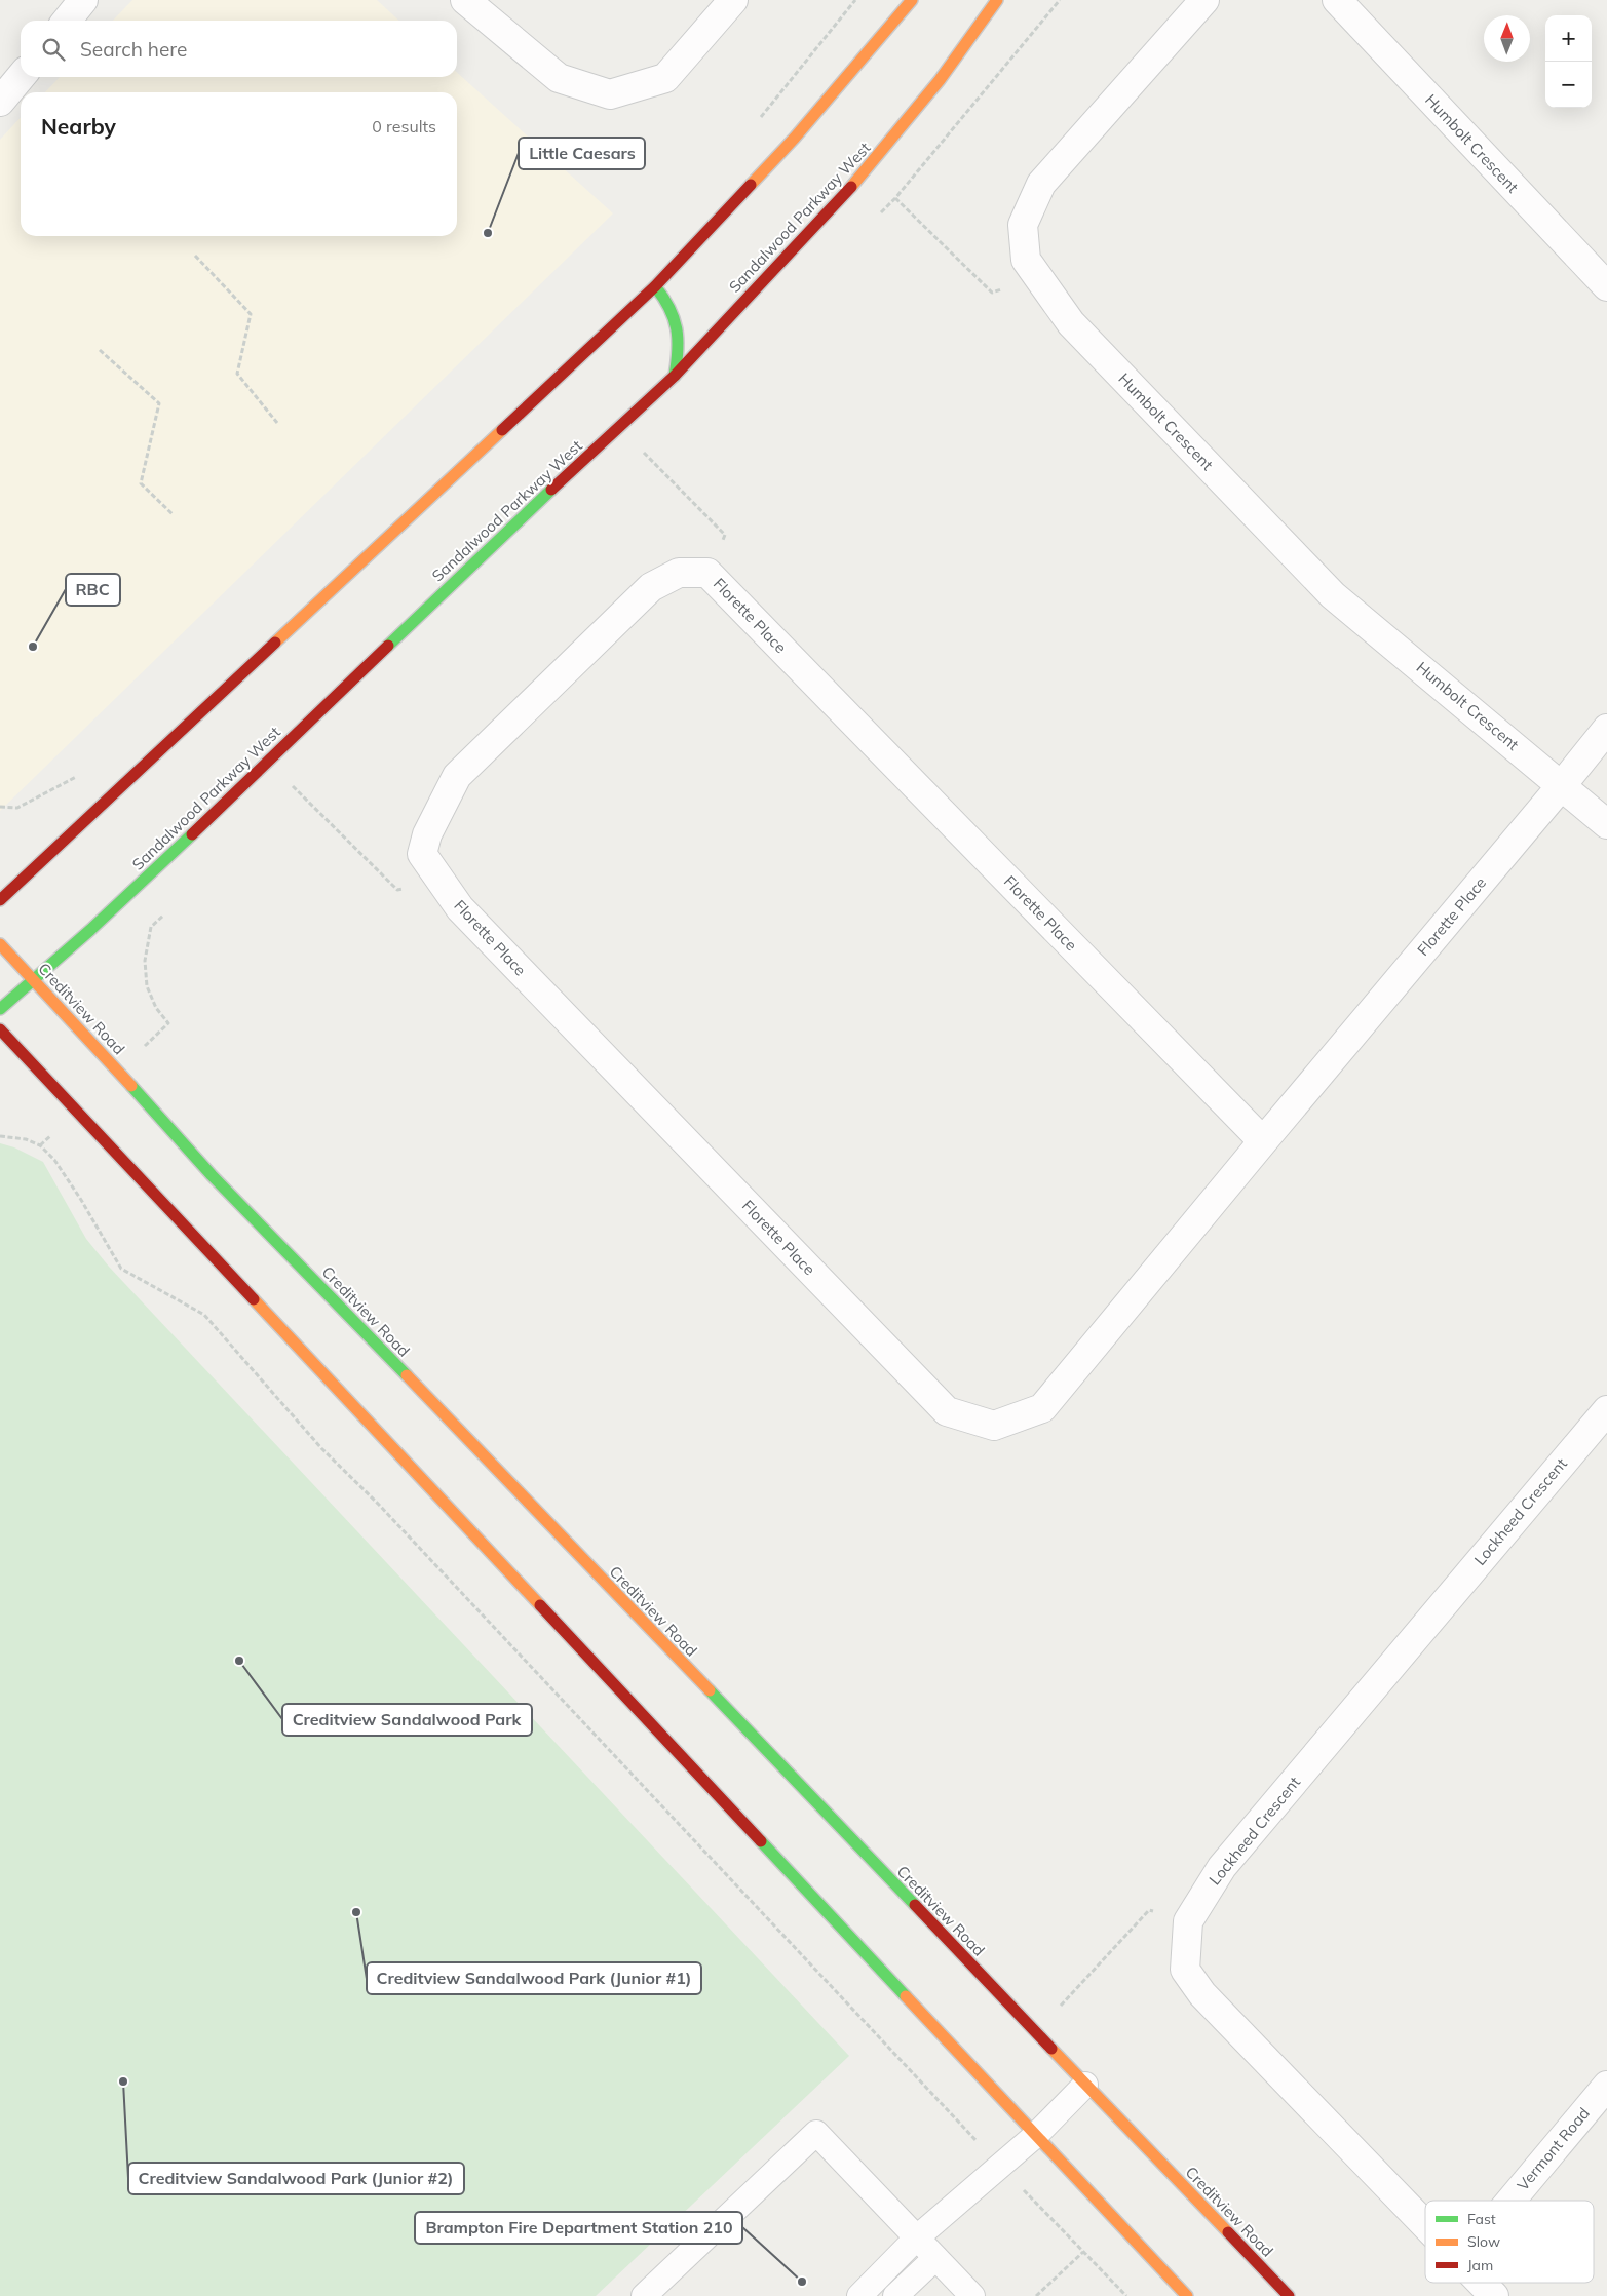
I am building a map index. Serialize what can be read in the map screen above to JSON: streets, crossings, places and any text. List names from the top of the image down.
{
  "streets": {
    "main road": ["Sandalwood Parkway West", "Creditview Road"],
    "street": [
      "Humbolt Crescent",
      "Florette Place",
      "Lockheed Crescent",
      "Vermont Road"
    ]
  },
  "crossings": [
    ["Humbolt Crescent", "Florette Place"],
    ["Sandalwood Parkway West", "Creditview Road"]
  ],
  "places": [
    "Little Caesars",
    "RBC",
    "Creditview Sandalwood Park",
    "Creditview Sandalwood Park (Junior #1)",
    "Creditview Sandalwood Park (Junior #2)",
    "Brampton Fire Department Station 210"
  ],
  "legend": ["Fast", "Slow", "Jam"],
  "north": "top",
  "page": {
    "map_buttons": ["+", "−"],
    "search": "Search here",
    "heading": ["Nearby", "0 results"]
  }
}
